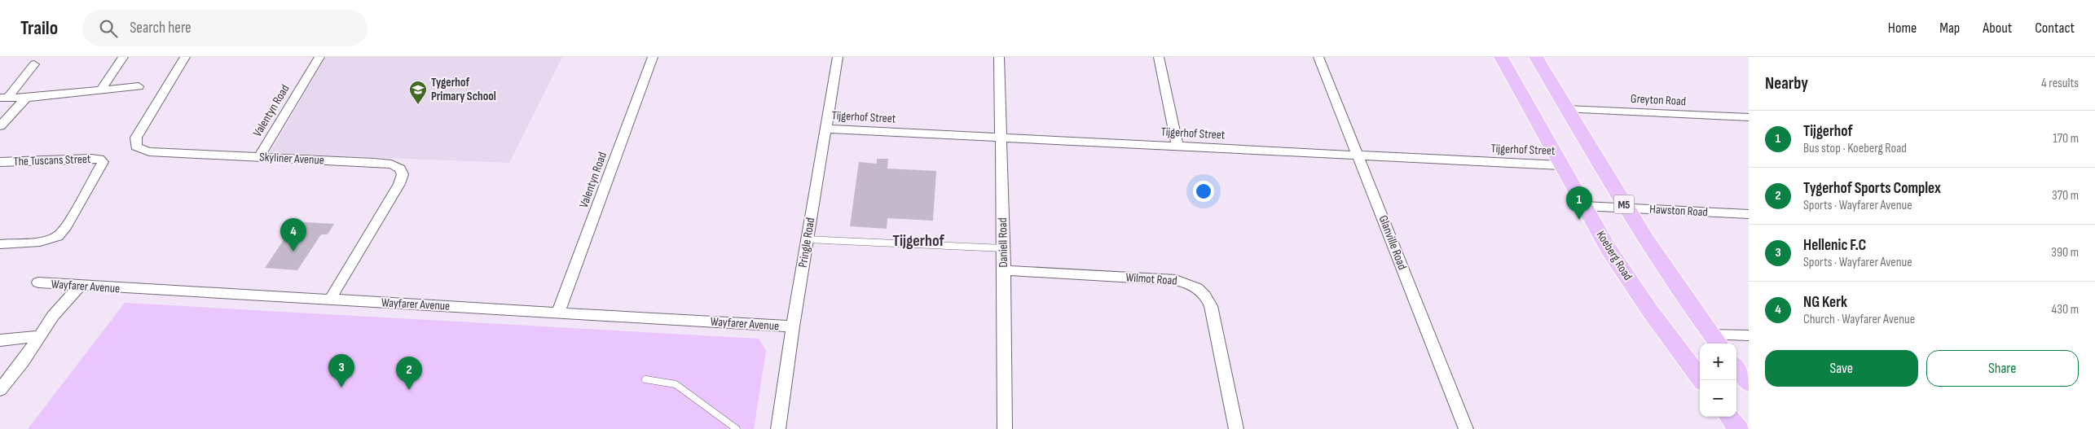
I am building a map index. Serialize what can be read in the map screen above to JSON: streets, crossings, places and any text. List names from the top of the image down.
{
  "streets": {
    "main road": ["M5", "Koeberg Road"],
    "street": [
      "Greyton Road",
      "Valentyn Road",
      "Tijgerhof Street",
      "Skyliner Avenue",
      "The Tuscans Street",
      "Hawston Road",
      "Pringle Road",
      "Daniell Road",
      "Glanville Road",
      "Wilmot Road",
      "Wayfarer Avenue"
    ]
  },
  "crossings": [
    ["Greyton Road", "M5"],
    ["Valentyn Road", "Skyliner Avenue"],
    ["Valentyn Road", "Wayfarer Avenue"],
    ["Tijgerhof Street", "Pringle Road"],
    ["Tijgerhof Street", "Daniell Road"],
    ["Tijgerhof Street", "Glanville Road"],
    ["Tijgerhof Street", "Koeberg Road"],
    ["Skyliner Avenue", "Wayfarer Avenue"],
    ["M5", "Hawston Road"],
    ["Hawston Road", "Koeberg Road"],
    ["Pringle Road", "Wayfarer Avenue"],
    ["Daniell Road", "Wilmot Road"]
  ],
  "districts": ["Tijgerhof"],
  "places": {
    "school or university": ["Tygerhof Primary School"]
  },
  "page": {
    "header": "Trailo",
    "search": "Search here",
    "nav": [
      "Home",
      "Map",
      "About",
      "Contact"
    ],
    "heading": ["Nearby", "4 results"],
    "list": [
      {
        "mark": "1",
        "name": "Tijgerhof",
        "note": "Bus stop · Koeberg Road",
        "value": "170 m"
      },
      {
        "mark": "2",
        "name": "Tygerhof Sports Complex",
        "note": "Sports · Wayfarer Avenue",
        "value": "370 m"
      },
      {
        "mark": "3",
        "name": "Hellenic F.C",
        "note": "Sports · Wayfarer Avenue",
        "value": "390 m"
      },
      {
        "mark": "4",
        "name": "NG Kerk",
        "note": "Church · Wayfarer Avenue",
        "value": "430 m"
      }
    ],
    "pins": [
      "1",
      "4",
      "3",
      "2"
    ],
    "buttons": ["Save", "Share"],
    "map_buttons": ["+", "−"]
  }
}
